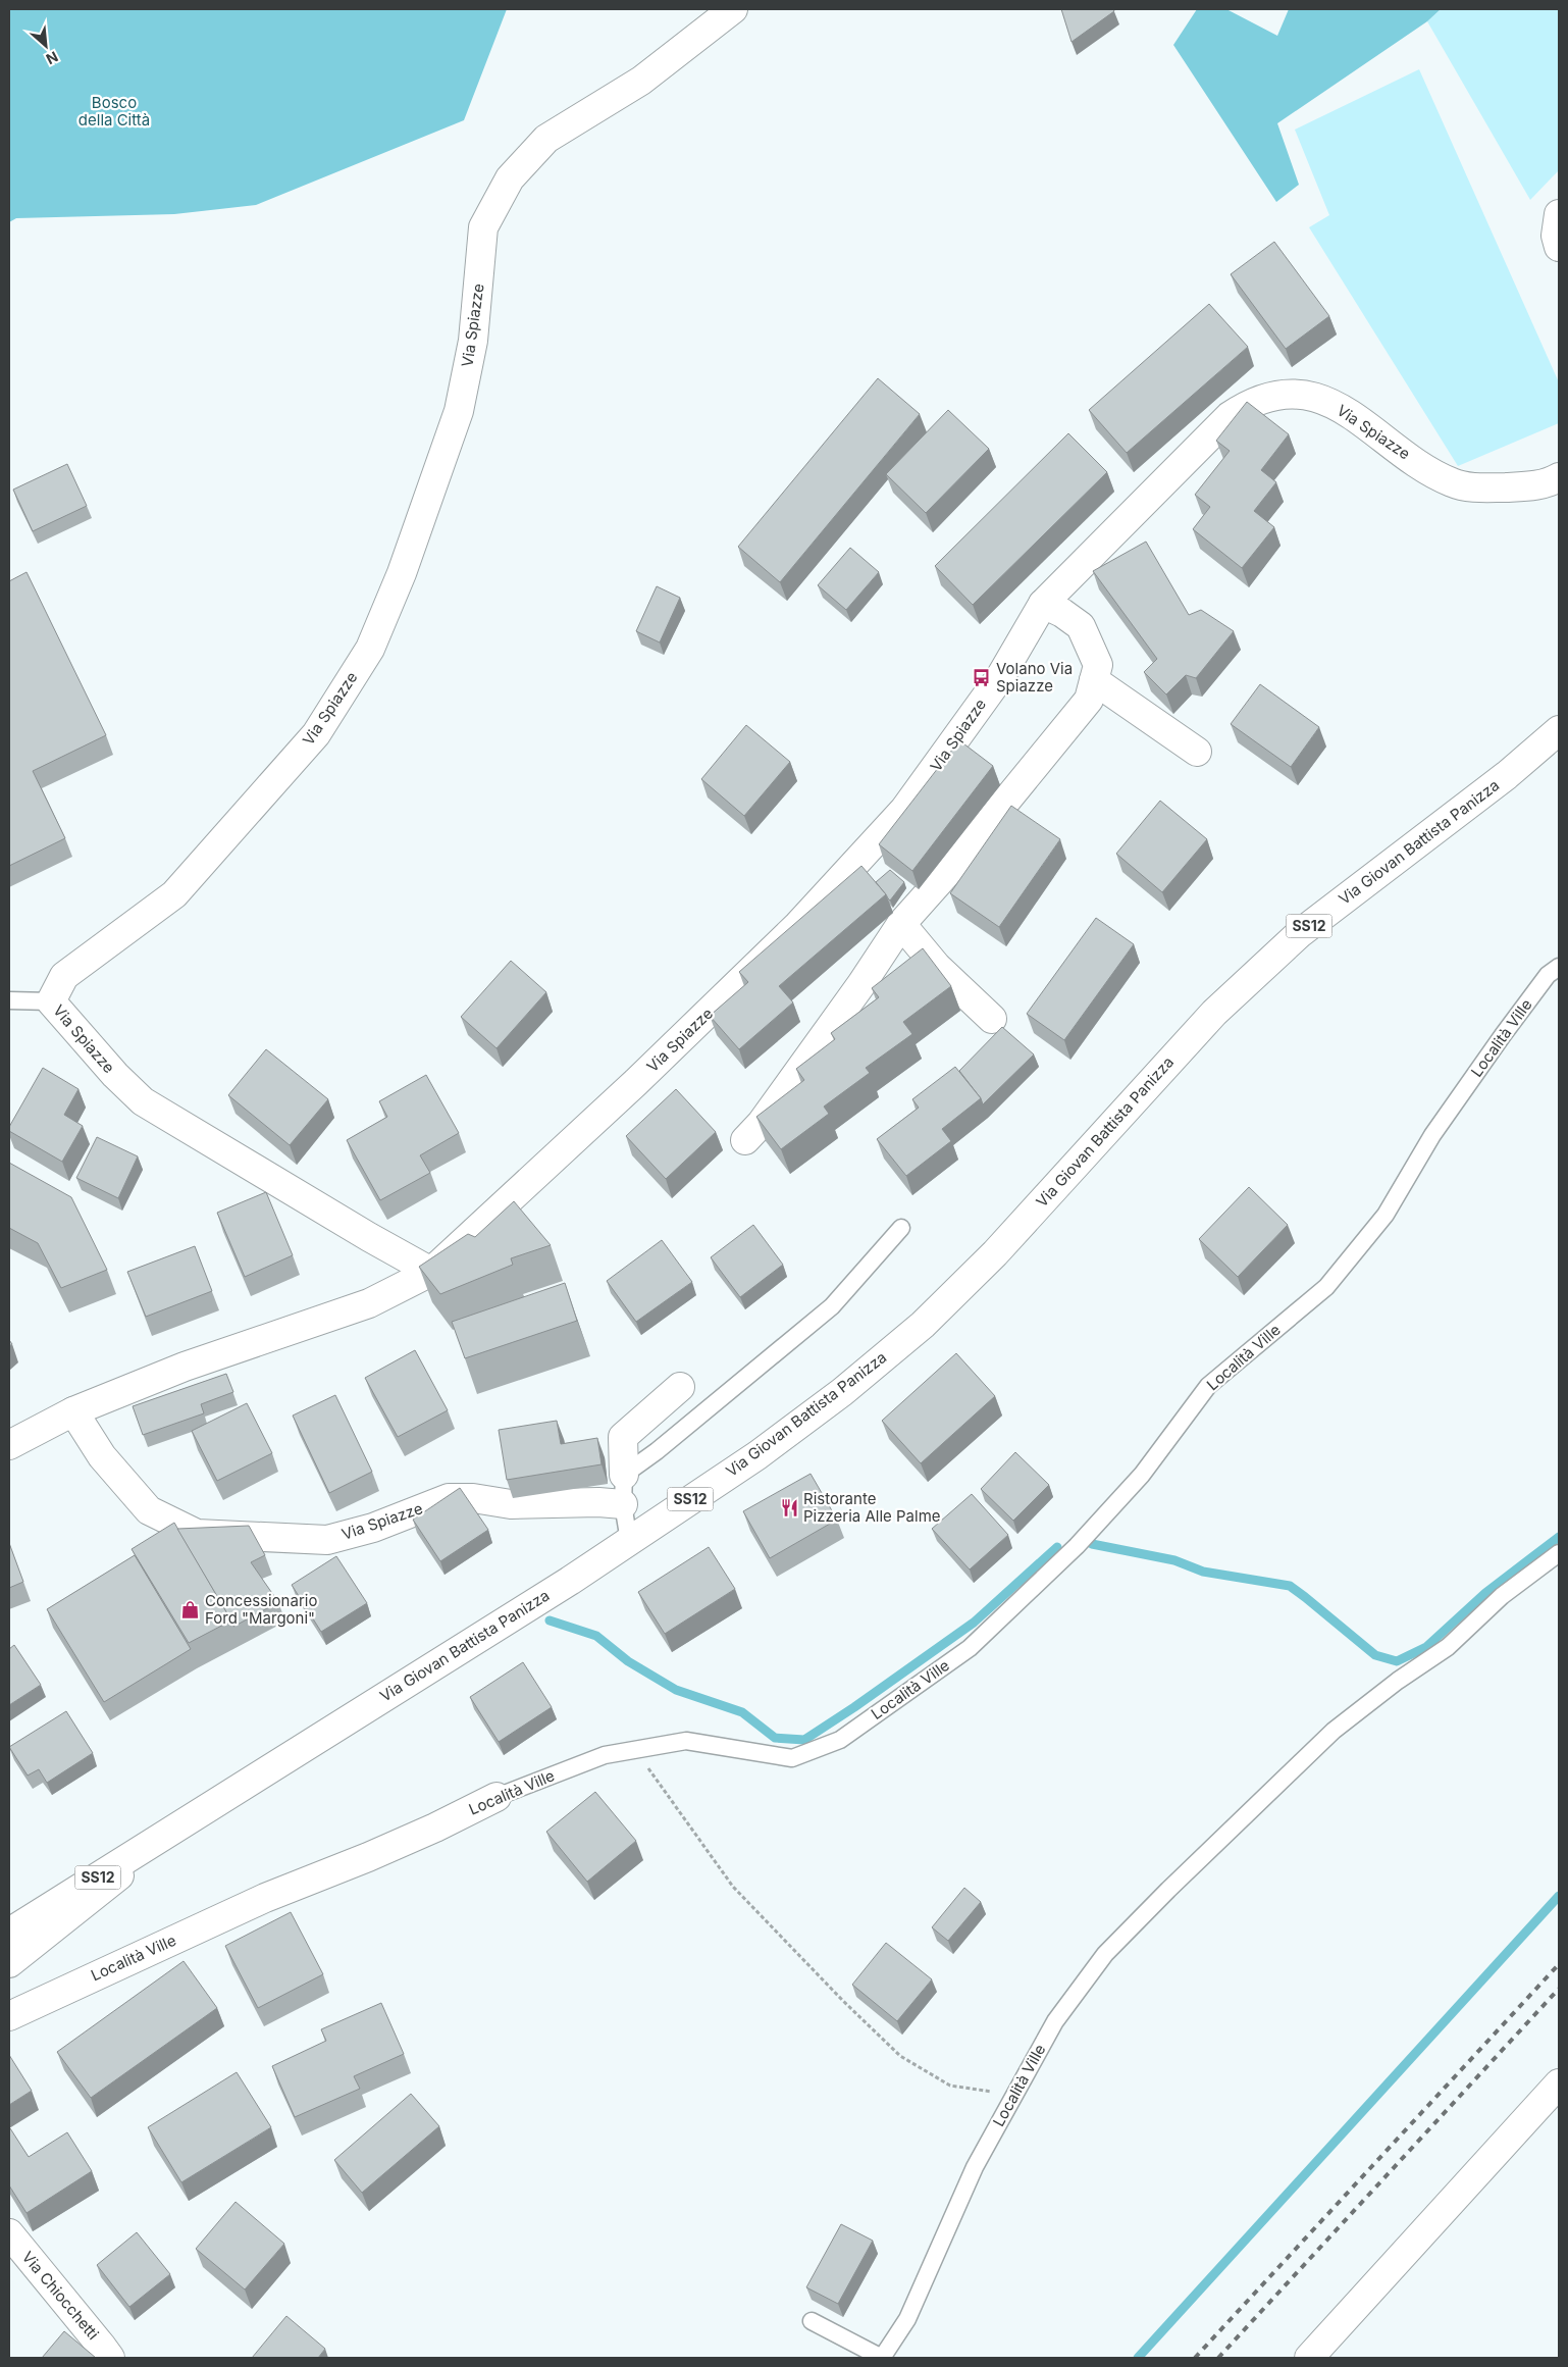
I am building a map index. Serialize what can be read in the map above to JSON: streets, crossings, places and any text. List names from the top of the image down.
{
  "streets": {
    "street": [
      "Via Spiazze",
      "Via Giovan Battista Panizza",
      "SS12",
      "Località Ville",
      "Via Chiocchetti"
    ]
  },
  "parks": ["Bosco della Città"],
  "places": {
    "bus stop": ["Volano Via Spiazze"],
    "restaurant": ["Ristorante Pizzeria Alle Palme"],
    "shop": ["Concessionario Ford \"Margoni\""]
  },
  "north": "bottom right"
}
